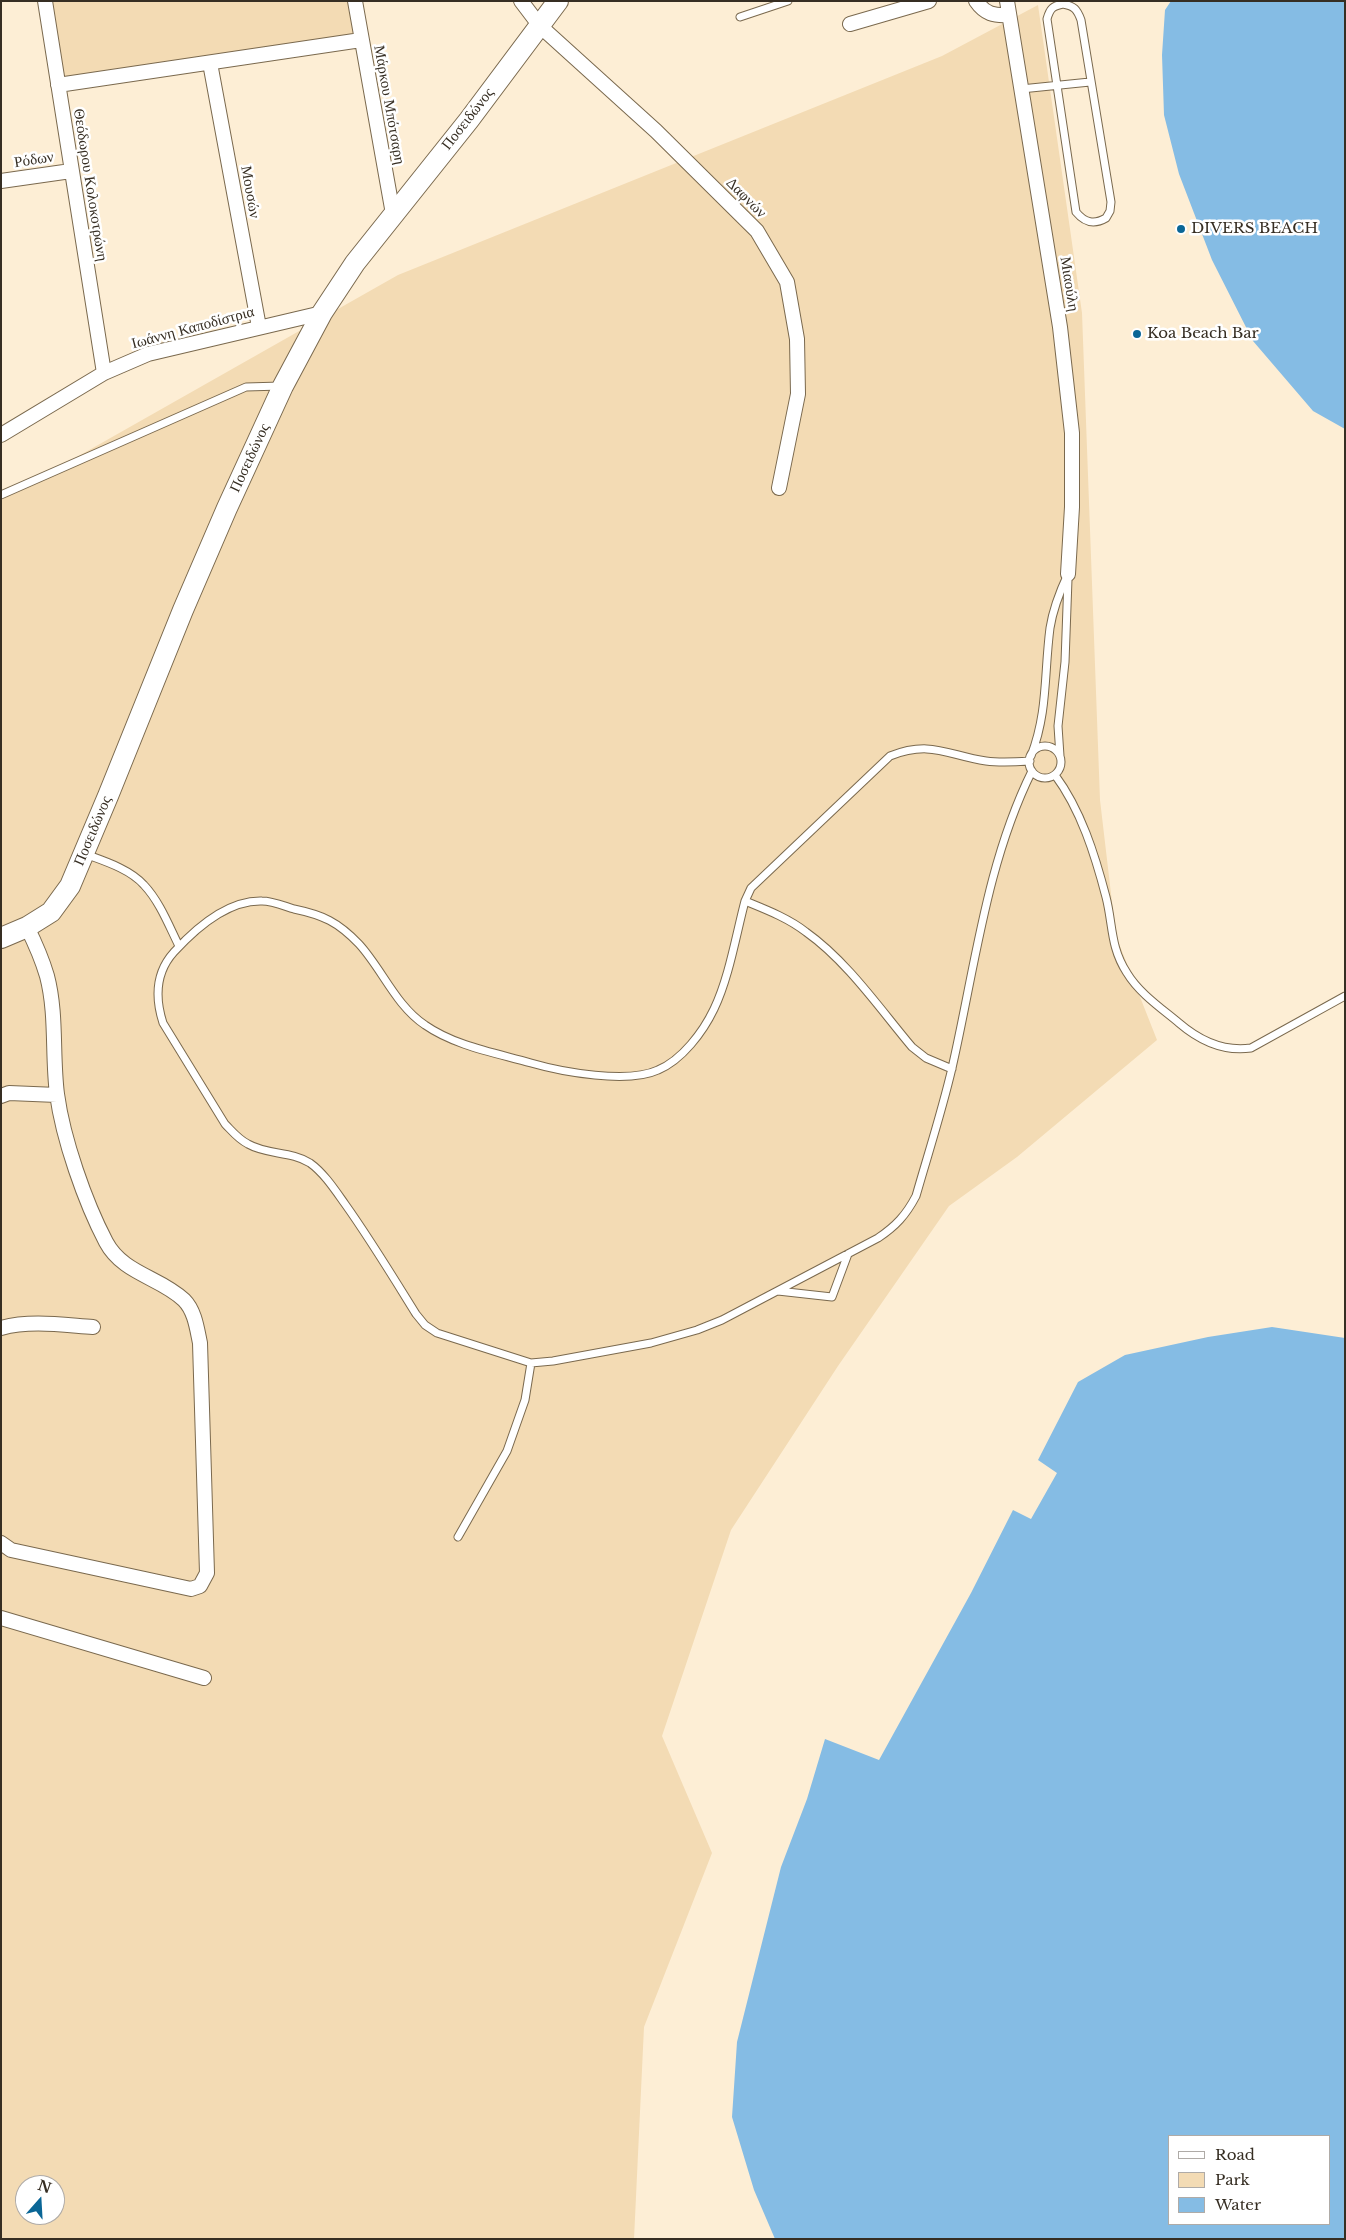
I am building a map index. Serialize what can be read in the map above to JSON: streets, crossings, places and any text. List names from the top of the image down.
{
  "streets": {
    "street": [
      "Μάρκου Μπότσαρη",
      "Ποσειδώνος",
      "Ρόδων",
      "Θεόδωρου Κολοκοτρώνη",
      "Μουσών",
      "Δαφνών",
      "Μιαούλη",
      "Ιωάννη Καποδίστρια"
    ]
  },
  "crossings": [
    ["Μάρκου Μπότσαρη", "Ποσειδώνος"],
    ["Ποσειδώνος", "Δαφνών"],
    ["Ποσειδώνος", "Ιωάννη Καποδίστρια"],
    ["Ρόδων", "Θεόδωρου Κολοκοτρώνη"],
    ["Θεόδωρου Κολοκοτρώνη", "Ιωάννη Καποδίστρια"],
    ["Μουσών", "Ιωάννη Καποδίστρια"]
  ],
  "places": ["DIVERS BEACH", "Koa Beach Bar"],
  "legend": ["Road", "Park", "Water"],
  "north": "top"
}
